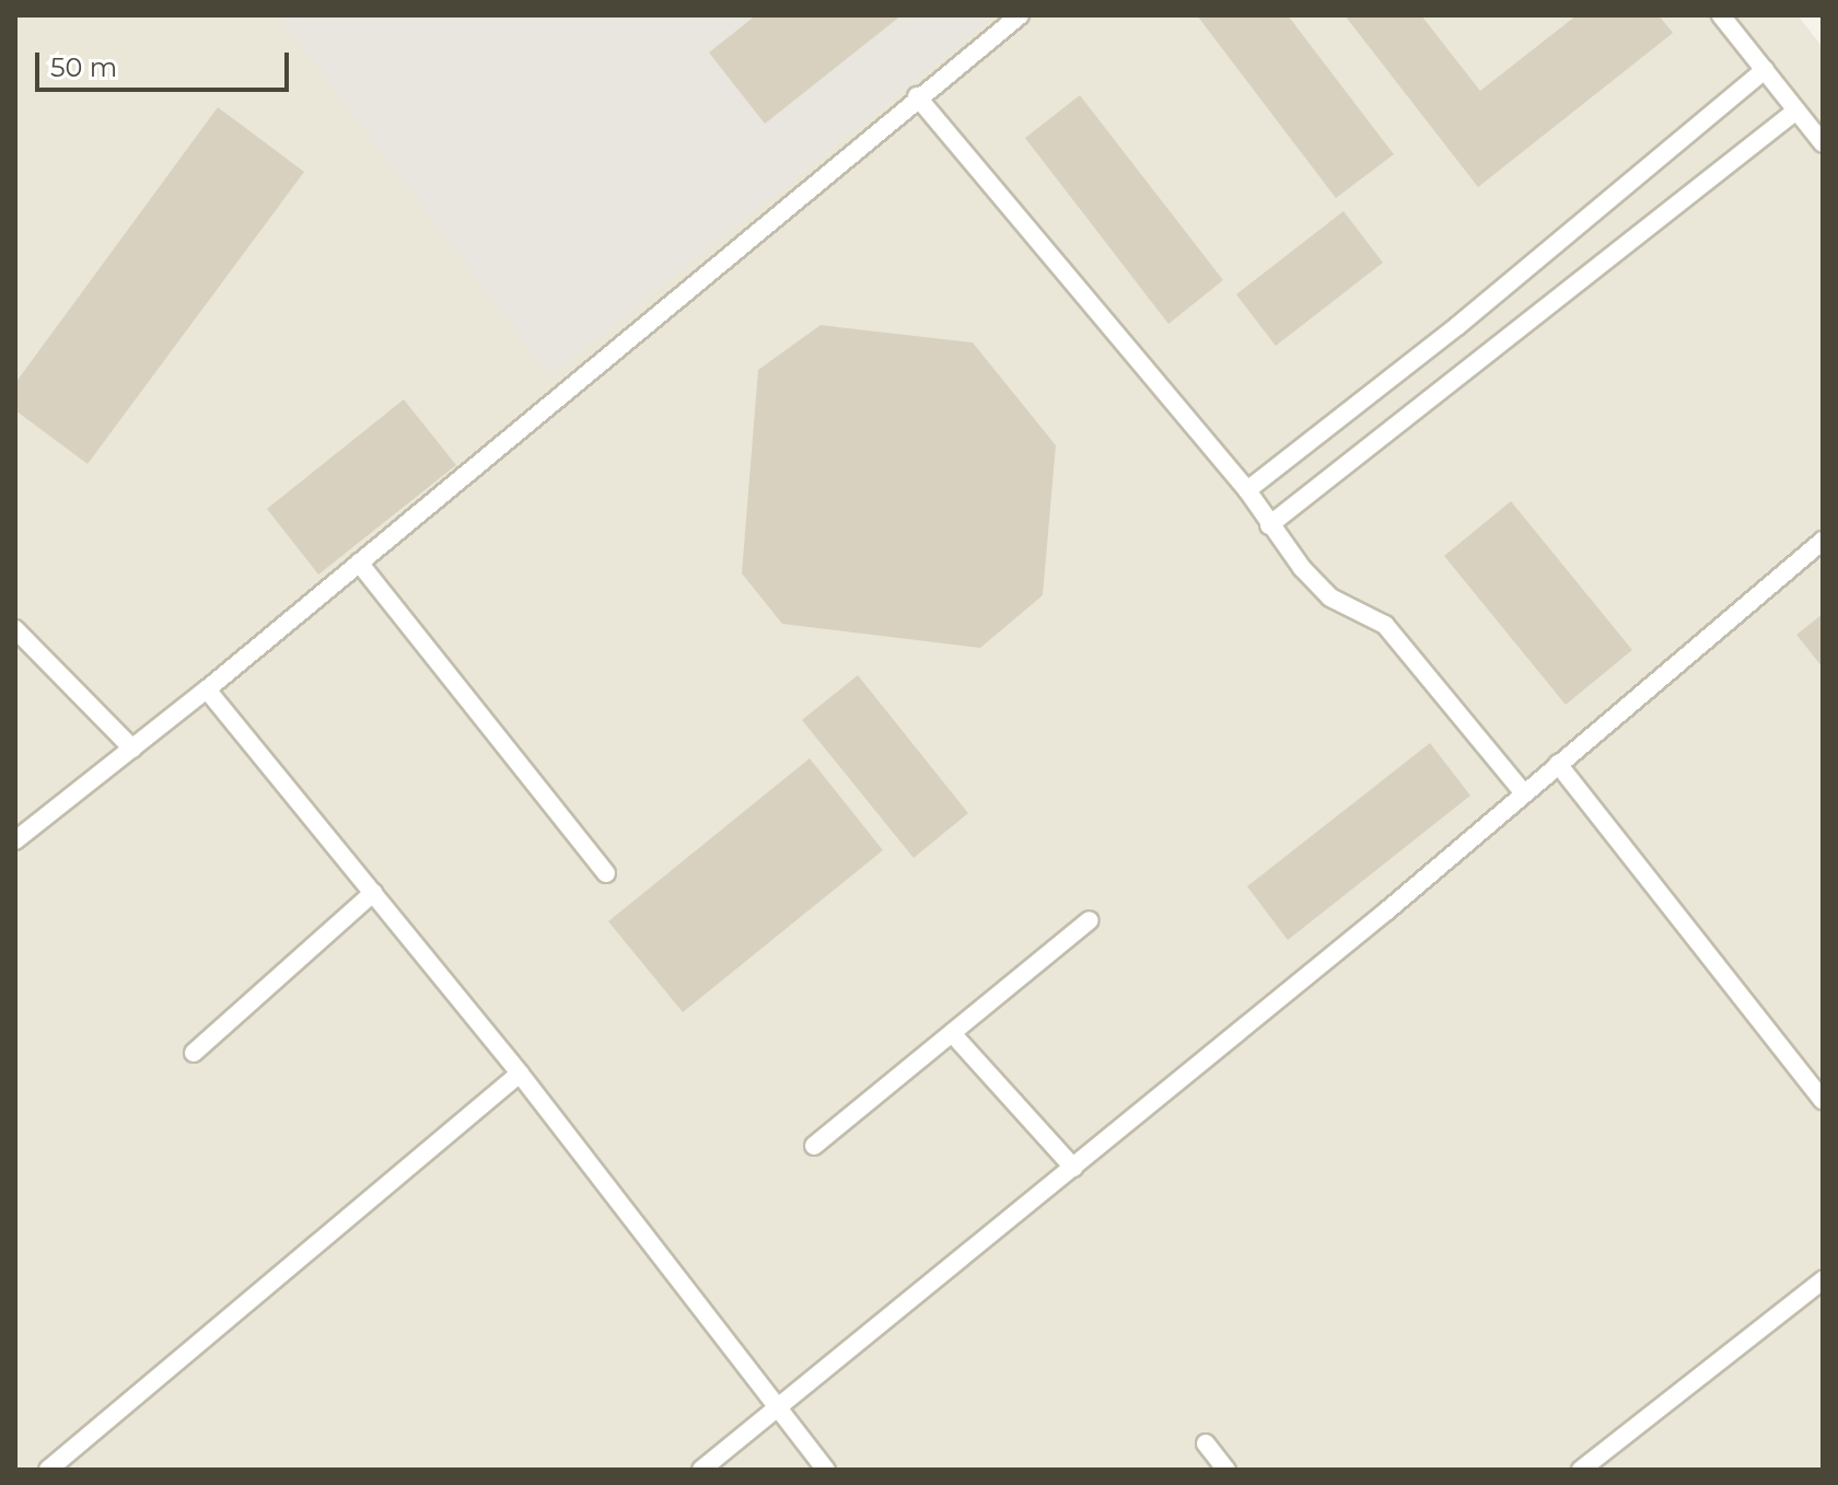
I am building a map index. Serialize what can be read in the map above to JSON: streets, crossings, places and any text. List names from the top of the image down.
{
  "scale_bar": "50 m"
}
